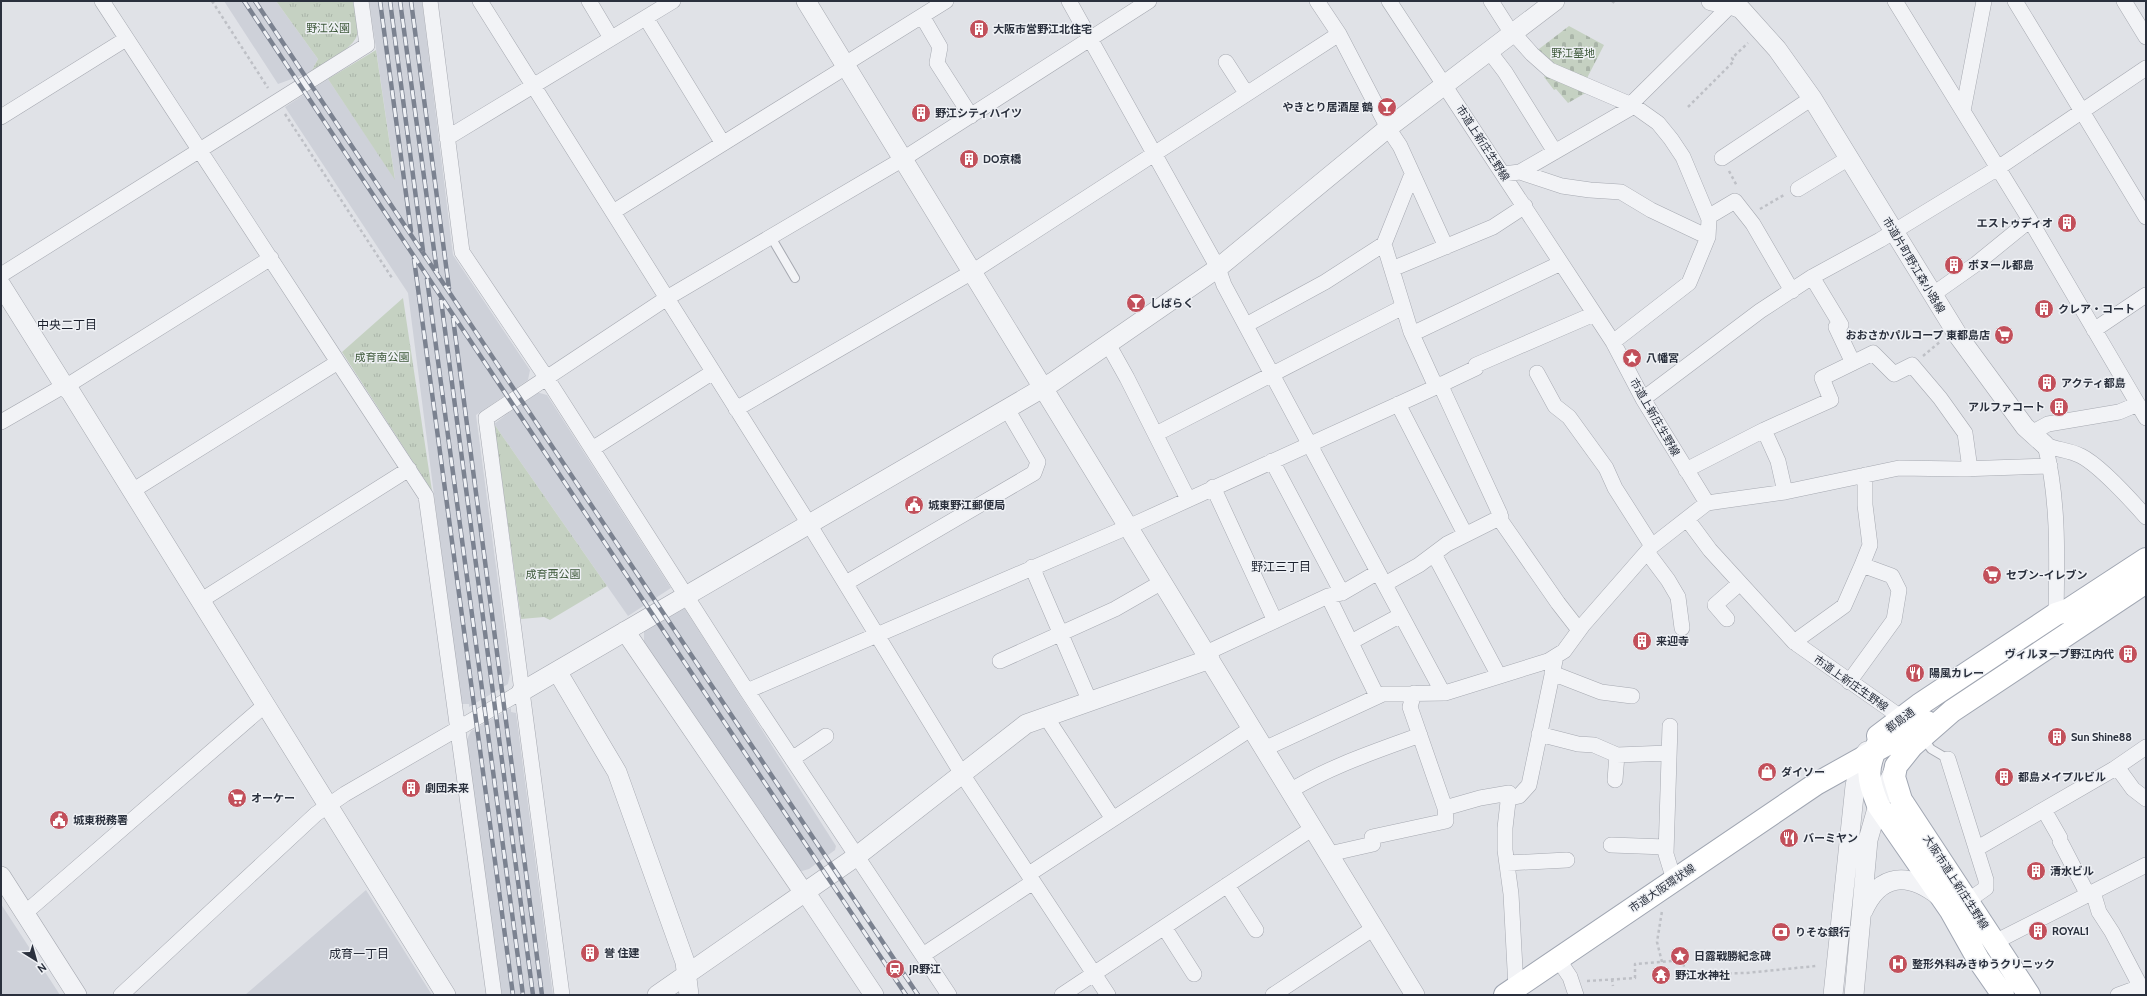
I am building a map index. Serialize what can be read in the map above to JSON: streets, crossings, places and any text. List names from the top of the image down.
{
  "streets": {
    "main road": ["都島通", "大阪市道上新庄生野線", "市道大阪環状線"],
    "street": ["市道上新庄生野線", "市道片町野江森小路線"]
  },
  "crossings": [
    ["市道上新庄生野線", "都島通"],
    ["都島通", "市道大阪環状線"],
    ["大阪市道上新庄生野線", "市道大阪環状線"]
  ],
  "districts": ["中央二丁目", "野江三丁目", "成育一丁目"],
  "parks": [
    "野江公園",
    "野江墓地",
    "成育南公園",
    "成育西公園"
  ],
  "places": {
    "building": [
      "大阪市営野江北住宅",
      "野江シティハイツ",
      "DO京橋",
      "エストゥディオ",
      "ボヌール都島",
      "クレア・コート",
      "アクティ都島",
      "アルファコート",
      "来迎寺",
      "ヴィルヌーブ野江内代",
      "Sun Shine88",
      "都島メイプルビル",
      "劇団未来",
      "清水ビル",
      "ROYAL1",
      "誉 住建"
    ],
    "bar": ["やきとり居酒屋 鶴", "しばらく"],
    "supermarket": ["おおさかパルコープ 東都島店", "セブン-イレブン", "オーケー"],
    "place": ["八幡宮", "日露戰勝紀念碑"],
    "public building": ["城東野江郵便局", "城東税務署"],
    "restaurant": ["陽風カレー", "バーミヤン"],
    "shop": ["ダイソー"],
    "bank": ["りそな銀行"],
    "hospital": ["整形外科みきゆうクリニック"],
    "station": ["JR野江"],
    "temple": ["野江水神社"]
  },
  "north": "bottom right"
}
